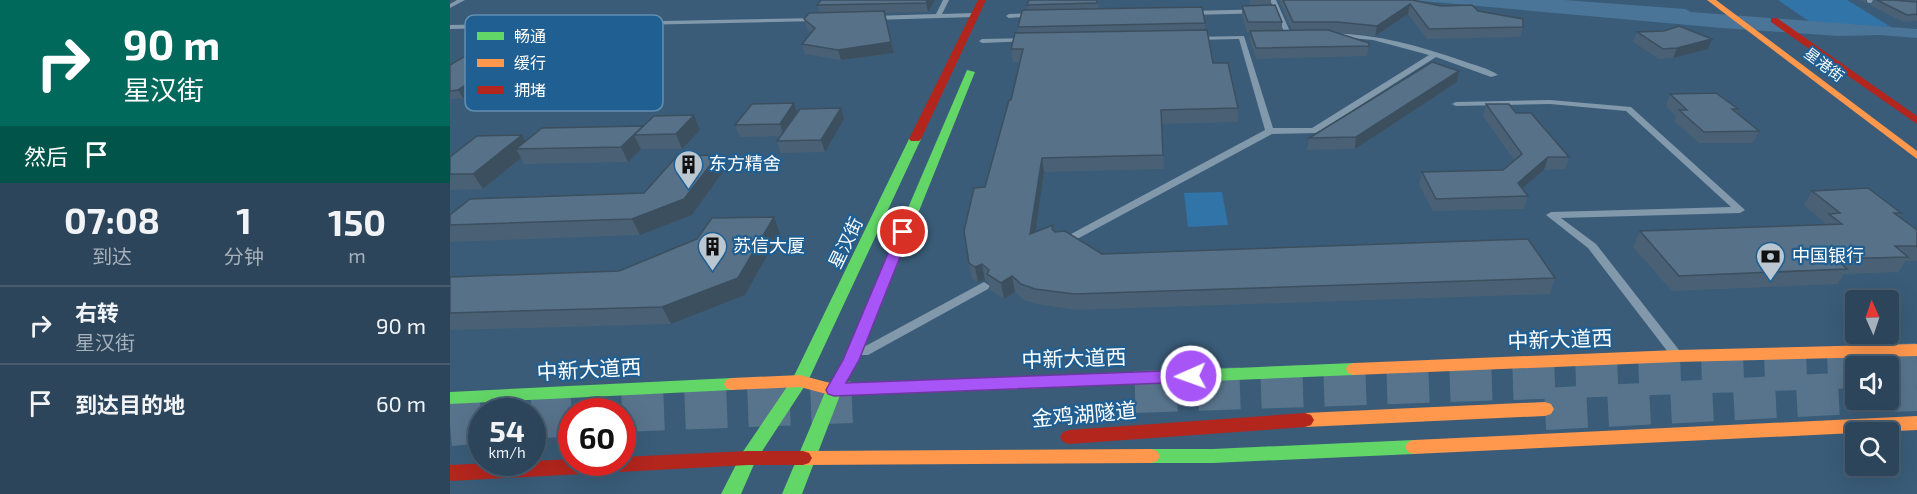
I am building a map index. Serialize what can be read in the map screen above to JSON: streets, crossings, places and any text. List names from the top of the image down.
{
  "streets": {
    "main road": [
      "星港街",
      "星汉街",
      "中新大道西",
      "金鸡湖隧道"
    ]
  },
  "crossings": [
    ["星汉街", "中新大道西"]
  ],
  "places": {
    "building": ["东方精舍", "苏信大厦"],
    "bank": ["中国银行"]
  },
  "legend": ["畅通", "缓行", "拥堵"],
  "north": "top",
  "page": {
    "turn": ["90 m", "星汉街"],
    "then": "然后",
    "eta": [
      "07:08",
      "到达",
      "1",
      "分钟",
      "150",
      "m"
    ],
    "list": [
      {
        "name": "右转",
        "note": "星汉街",
        "value": "90 m"
      },
      {
        "name": "到达目的地",
        "value": "60 m"
      }
    ],
    "speed": "54 km/h",
    "limit": "60"
  }
}
